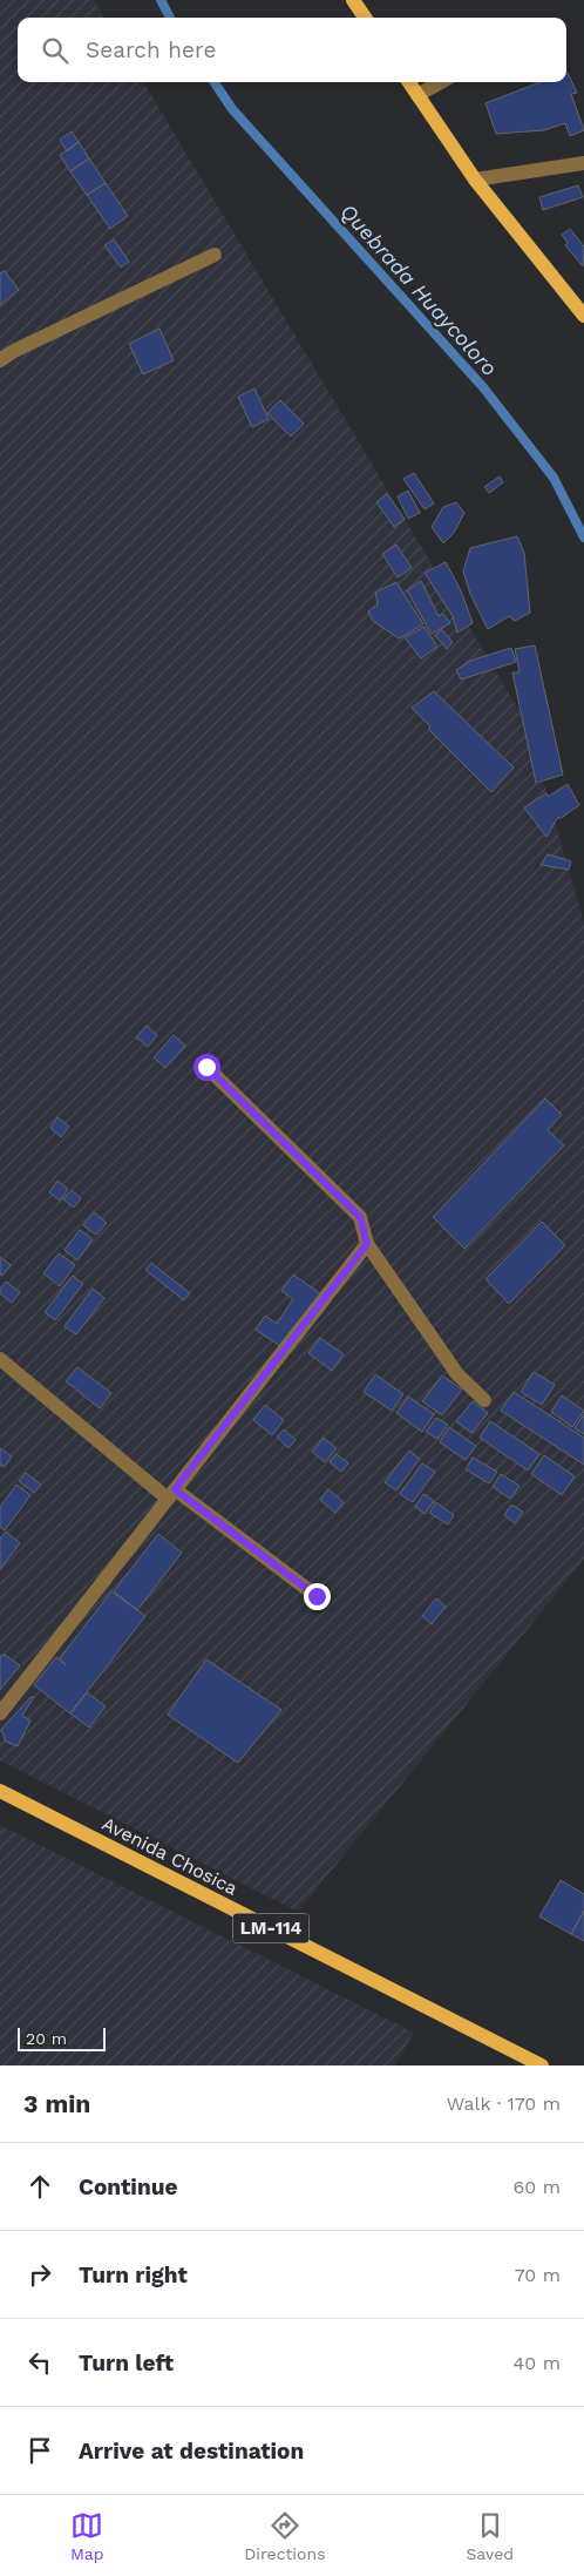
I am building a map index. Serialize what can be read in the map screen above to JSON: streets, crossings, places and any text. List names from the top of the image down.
{
  "streets": {
    "main road": ["Avenida Chosica", "LM-114"]
  },
  "water": ["Quebrada Huaycoloro"],
  "scale_bar": "20 m",
  "page": {
    "search": "Search here",
    "scale": "20 m",
    "heading": ["3 min", "Walk · 170 m"],
    "list": [
      ["Continue", "60 m"],
      ["Turn right", "70 m"],
      ["Turn left", "40 m"],
      "Arrive at destination"
    ],
    "nav": ["Map", "Directions", "Saved"]
  }
}
